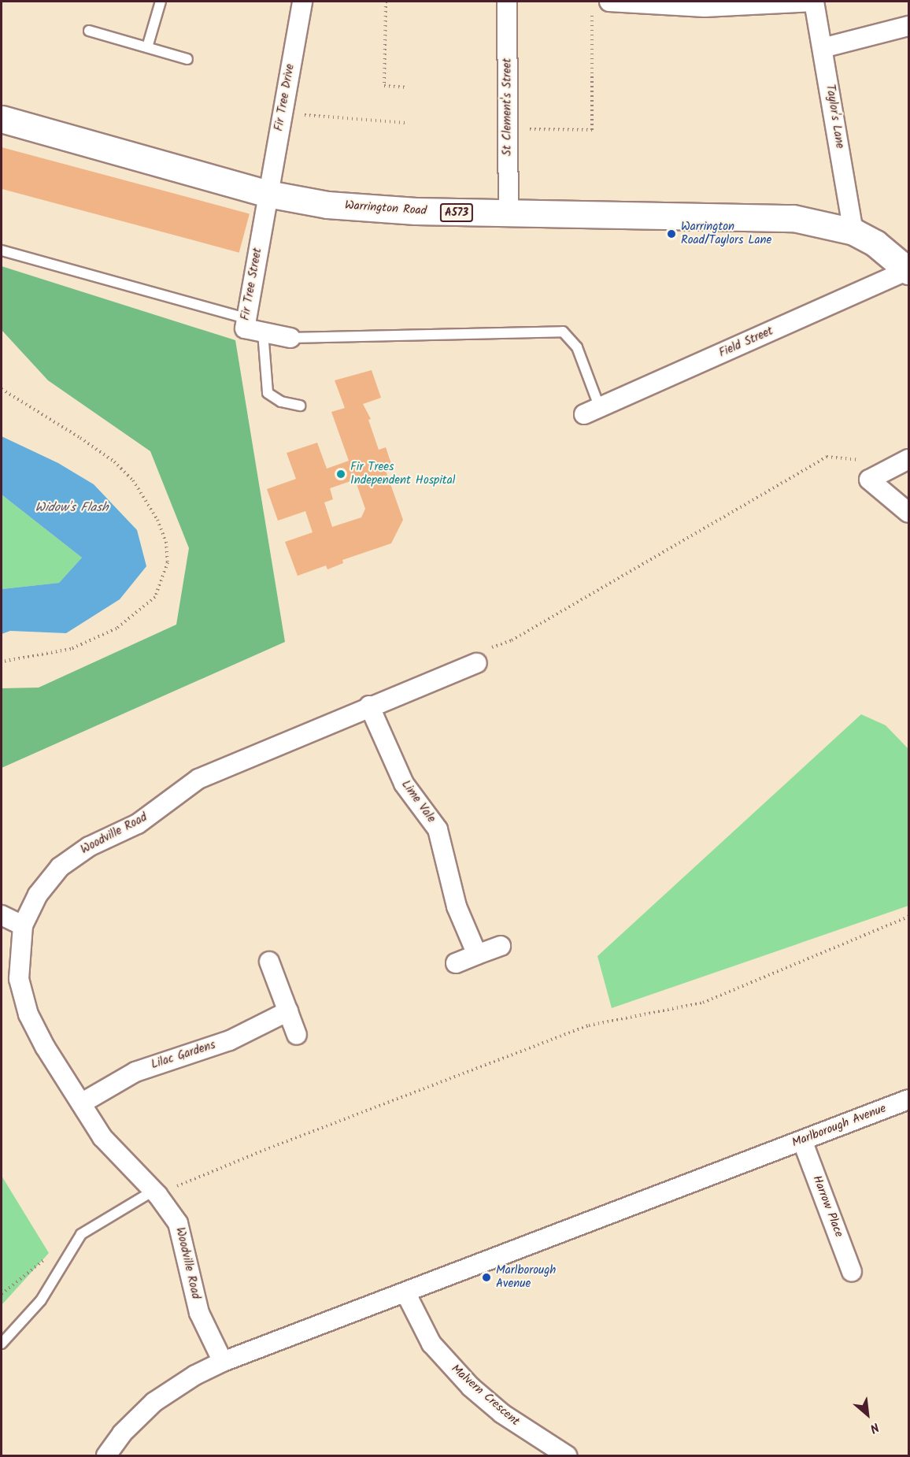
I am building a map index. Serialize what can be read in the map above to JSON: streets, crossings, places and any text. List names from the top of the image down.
{
  "streets": {
    "main road": ["Warrington Road", "A573"],
    "street": [
      "Fir Tree Drive",
      "St Clement's Street",
      "Taylor's Lane",
      "Fir Tree Street",
      "Field Street",
      "Lime Vale",
      "Woodville Road",
      "Lilac Gardens",
      "Marlborough Avenue",
      "Harrow Place",
      "Malvern Crescent"
    ]
  },
  "crossings": [
    ["Fir Tree Drive", "Warrington Road"],
    ["Fir Tree Drive", "Fir Tree Street"],
    ["St Clement's Street", "Warrington Road"],
    ["Taylor's Lane", "Warrington Road"],
    ["Warrington Road", "Fir Tree Street"],
    ["Warrington Road", "Field Street"],
    ["Lime Vale", "Woodville Road"],
    ["Woodville Road", "Lilac Gardens"],
    ["Woodville Road", "Marlborough Avenue"],
    ["Marlborough Avenue", "Harrow Place"],
    ["Marlborough Avenue", "Malvern Crescent"]
  ],
  "water": ["Widow's Flash"],
  "places": ["Warrington Road/Taylors Lane", "Fir Trees Independent Hospital", "Marlborough Avenue"],
  "north": "bottom right"
}
